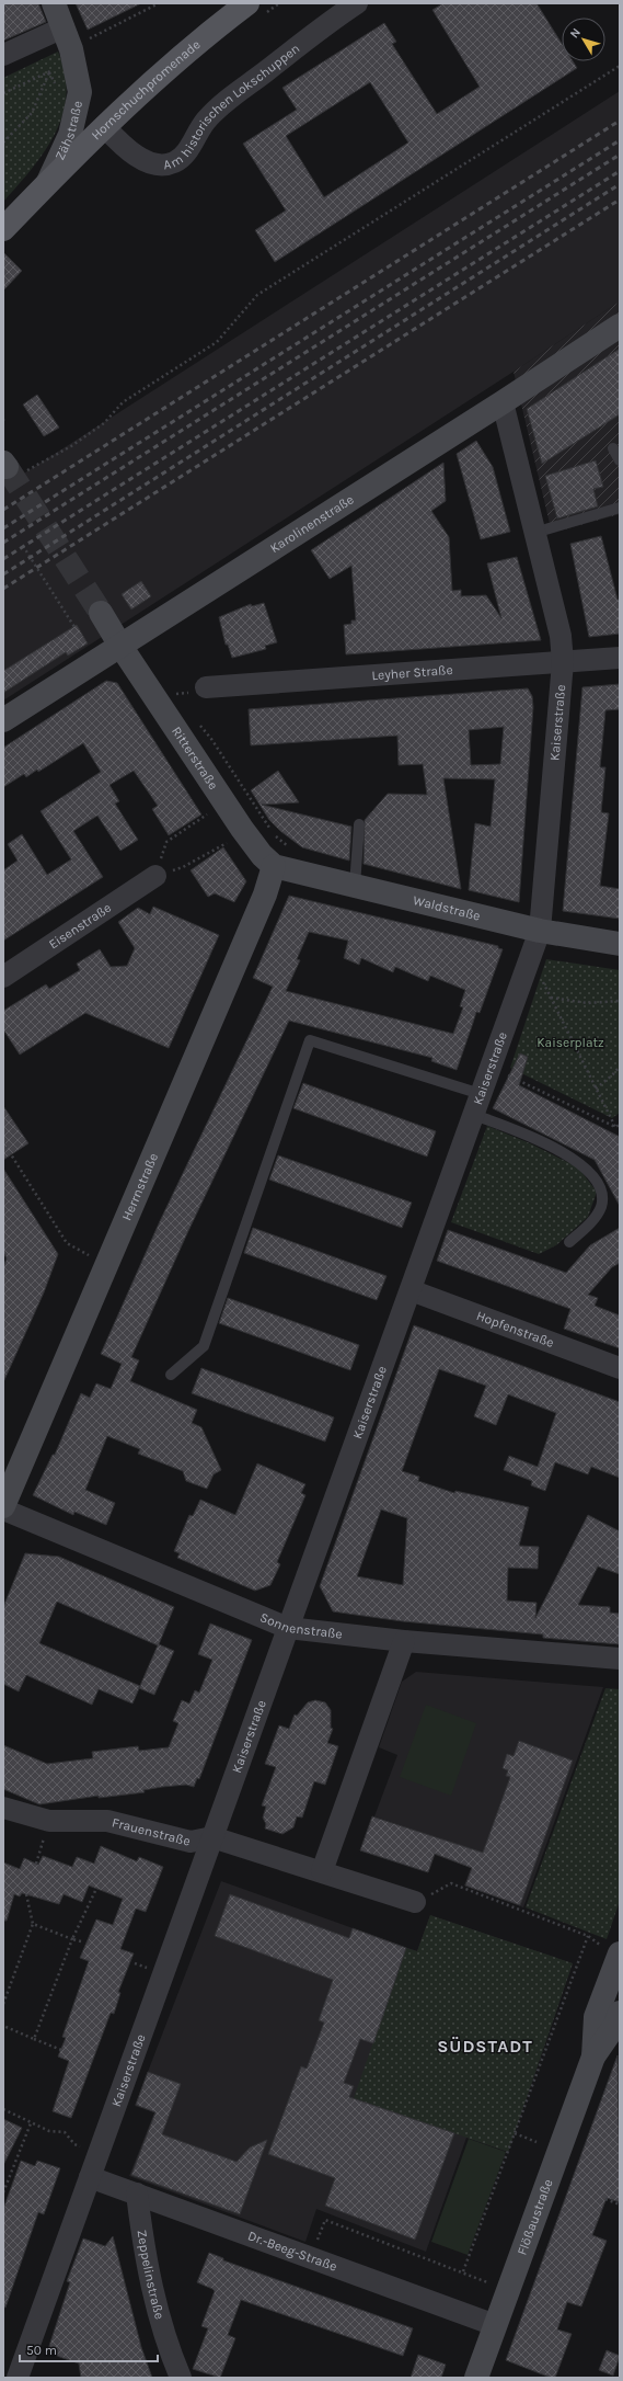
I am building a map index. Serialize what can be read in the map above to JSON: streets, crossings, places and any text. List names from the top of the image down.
{
  "streets": {
    "main road": ["Hornschuchpromenade"],
    "street": [
      "Am historischen Lokschuppen",
      "Zähstraße",
      "Karolinenstraße",
      "Leyher Straße",
      "Kaiserstraße",
      "Ritterstraße",
      "Waldstraße",
      "Eisenstraße",
      "Herrnstraße",
      "Hopfenstraße",
      "Sonnenstraße",
      "Frauenstraße",
      "Flößaustraße",
      "Dr.-Beeg-Straße",
      "Zeppelinstraße"
    ]
  },
  "crossings": [
    ["Hornschuchpromenade", "Am historischen Lokschuppen"],
    ["Hornschuchpromenade", "Zähstraße"],
    ["Karolinenstraße", "Kaiserstraße"],
    ["Karolinenstraße", "Ritterstraße"],
    ["Leyher Straße", "Kaiserstraße"],
    ["Kaiserstraße", "Waldstraße"],
    ["Kaiserstraße", "Hopfenstraße"],
    ["Kaiserstraße", "Sonnenstraße"],
    ["Kaiserstraße", "Frauenstraße"],
    ["Kaiserstraße", "Dr.-Beeg-Straße"],
    ["Ritterstraße", "Waldstraße"],
    ["Ritterstraße", "Herrnstraße"],
    ["Waldstraße", "Herrnstraße"],
    ["Flößaustraße", "Dr.-Beeg-Straße"],
    ["Dr.-Beeg-Straße", "Zeppelinstraße"]
  ],
  "districts": ["SÜDSTADT"],
  "parks": ["Kaiserplatz"],
  "scale_bar": "50 m",
  "north": "top left"
}
